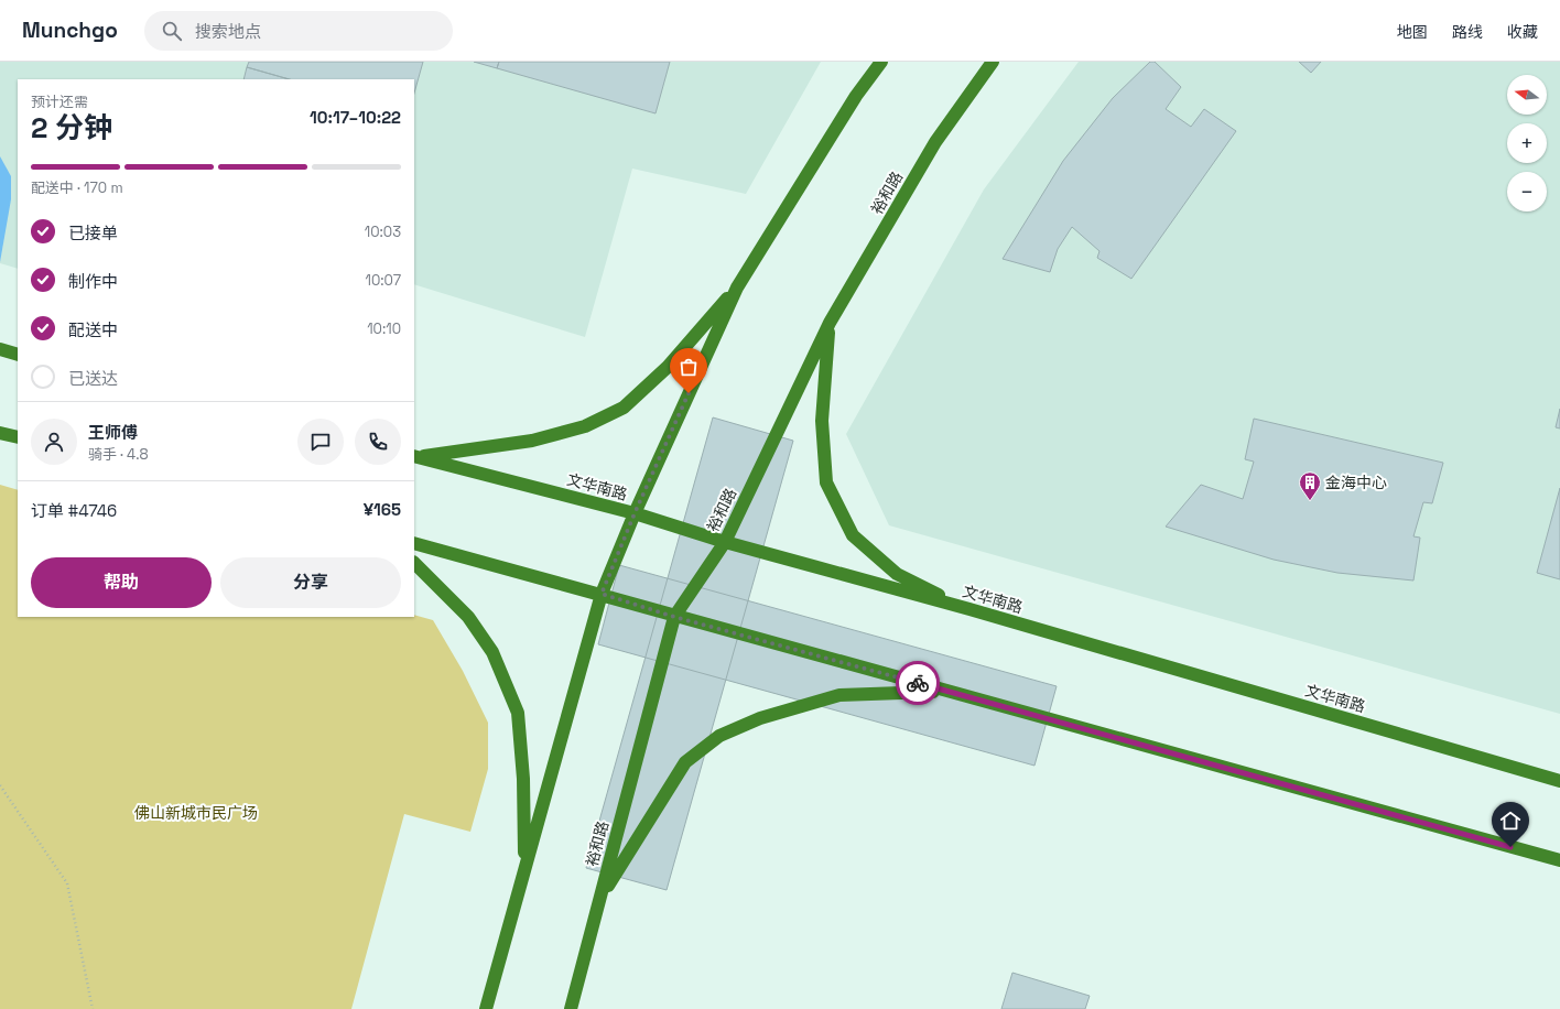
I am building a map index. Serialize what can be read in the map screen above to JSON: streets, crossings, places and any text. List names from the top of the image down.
{
  "streets": {
    "main road": ["裕和路", "文华南路"]
  },
  "crossings": [
    ["裕和路", "文华南路"]
  ],
  "parks": ["佛山新城市民广场"],
  "places": {
    "building": ["金海中心"]
  },
  "north": "left",
  "page": {
    "header": "Munchgo",
    "search": "搜索地点",
    "nav": ["地图", "路线", "收藏"],
    "map_buttons": ["+", "−"],
    "heading": ["2 分钟", "预计还需", "10:17–10:22"],
    "panel": [
      "王师傅",
      "骑手 · 4.8",
      "订单 #4746",
      "¥165"
    ],
    "bar": "配送中 · 170 m",
    "list": [
      ["已接单", "10:03"],
      ["制作中", "10:07"],
      ["配送中", "10:10"],
      "已送达"
    ],
    "buttons": ["帮助", "分享"]
  }
}
